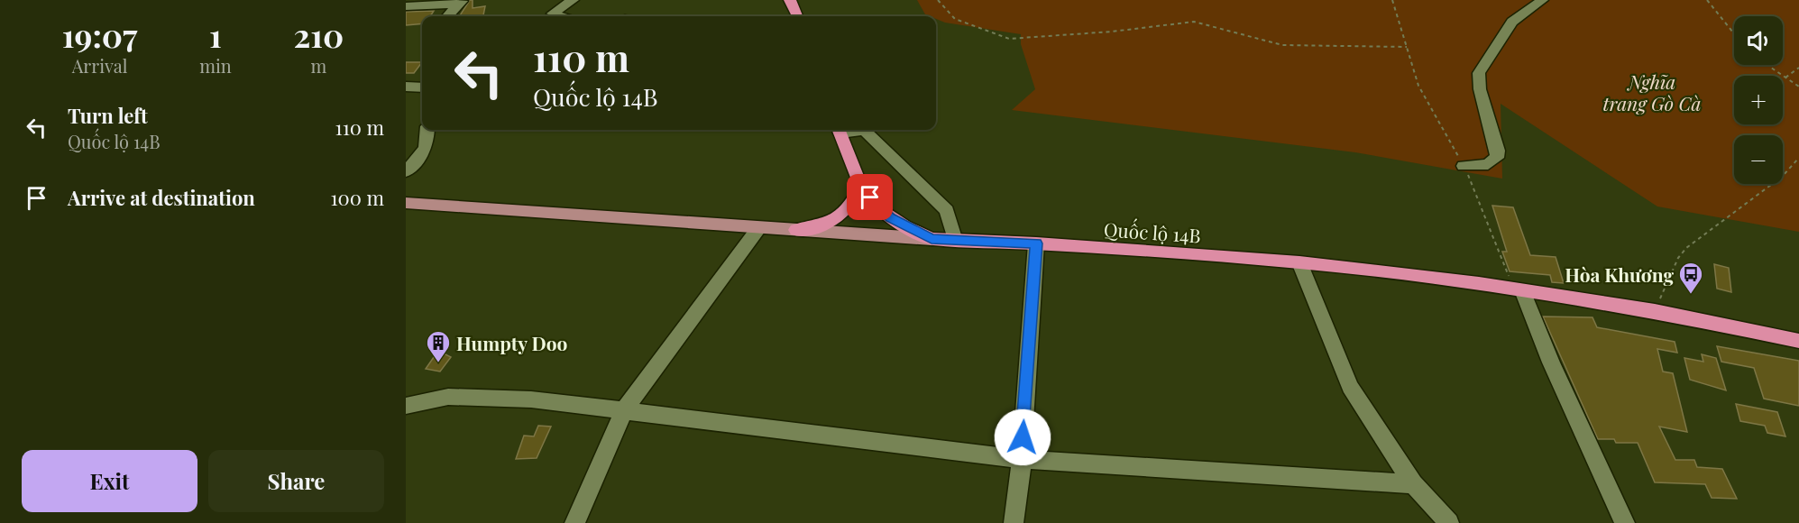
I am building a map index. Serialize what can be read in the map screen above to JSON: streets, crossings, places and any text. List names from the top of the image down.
{
  "streets": {
    "highway": ["Quốc lộ 14B"]
  },
  "parks": ["Nghĩa trang Gò Cà"],
  "places": {
    "bus stop": ["Hòa Khương"],
    "building": ["Humpty Doo"]
  },
  "page": {
    "eta": [
      "19:07",
      "Arrival",
      "1",
      "min",
      "210",
      "m"
    ],
    "map_buttons": ["+", "−"],
    "turn": ["110 m", "Quốc lộ 14B"],
    "list": [
      {
        "name": "Turn left",
        "note": "Quốc lộ 14B",
        "value": "110 m"
      },
      {
        "name": "Arrive at destination",
        "value": "100 m"
      }
    ],
    "buttons": ["Exit", "Share"]
  }
}
